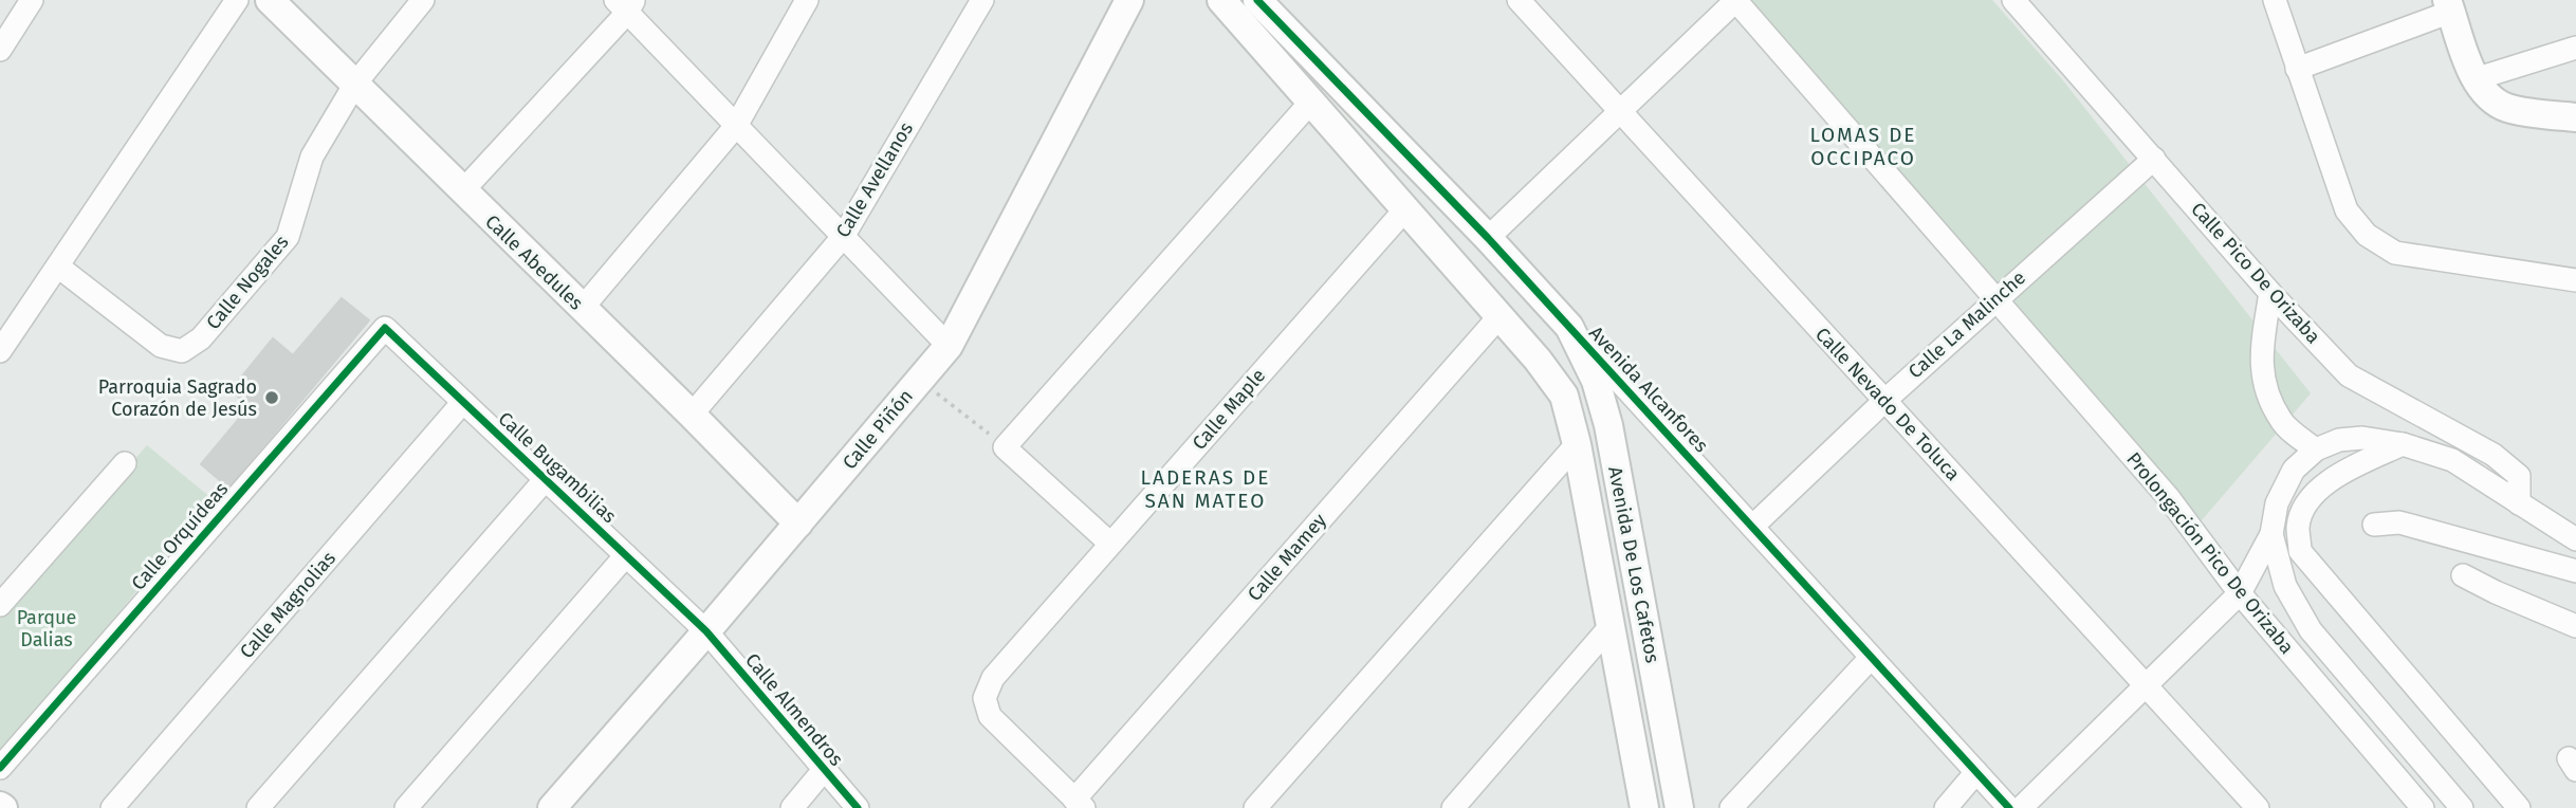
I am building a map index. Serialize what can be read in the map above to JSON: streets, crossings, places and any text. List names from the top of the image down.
{
  "streets": {
    "street": [
      "Calle Avellanos",
      "Calle Abedules",
      "Calle Pico De Orizaba",
      "Calle Nogales",
      "Calle La Malinche",
      "Avenida Alcanfores",
      "Calle Nevado De Toluca",
      "Calle Maple",
      "Calle Piñón",
      "Calle Bugambilias",
      "Calle Orquídeas",
      "Prolongación Pico De Orizaba",
      "Calle Mamey",
      "Avenida De Los Cafetos",
      "Calle Magnolias",
      "Calle Almendros"
    ]
  },
  "crossings": [
    ["Calle Avellanos", "Calle Abedules"],
    ["Calle Abedules", "Calle Nogales"],
    ["Calle Abedules", "Calle Piñón"],
    ["Calle Pico De Orizaba", "Calle La Malinche"],
    ["Calle La Malinche", "Avenida Alcanfores"],
    ["Calle La Malinche", "Calle Nevado De Toluca"],
    ["Calle La Malinche", "Prolongación Pico De Orizaba"],
    ["Avenida Alcanfores", "Avenida De Los Cafetos"],
    ["Calle Maple", "Calle Mamey"],
    ["Calle Piñón", "Calle Bugambilias"],
    ["Calle Piñón", "Calle Almendros"],
    ["Calle Bugambilias", "Calle Orquídeas"],
    ["Calle Bugambilias", "Calle Magnolias"],
    ["Calle Bugambilias", "Calle Almendros"]
  ],
  "districts": ["LOMAS DE OCCIPACO", "LADERAS DE SAN MATEO"],
  "parks": ["Parque Dalias"],
  "places": ["Parroquia Sagrado Corazón de Jesús"]
}
